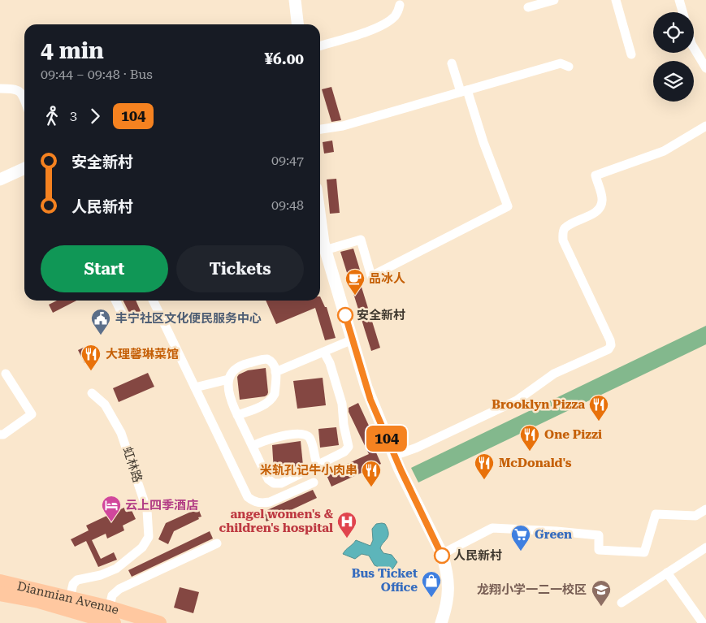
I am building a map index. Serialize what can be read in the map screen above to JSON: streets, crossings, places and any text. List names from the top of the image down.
{
  "streets": {
    "main road": ["Dianmian Avenue"],
    "street": ["虹林路"]
  },
  "crossings": [
    ["虹林路", "Dianmian Avenue"]
  ],
  "places": {
    "cafe": ["品冰人"],
    "other": ["安全新村", "人民新村"],
    "public building": ["丰宁社区文化便民服务中心"],
    "restaurant": [
      "大理馨琳菜馆",
      "Brooklyn Pizza",
      "One Pizzi",
      "McDonald's",
      "米轨孔记牛小肉串"
    ],
    "hotel": ["云上四季酒店"],
    "hospital": ["angel women's & children's hospital"],
    "supermarket": ["Green"],
    "shop": ["Bus Ticket Office"],
    "school or university": ["龙翔小学一二一校区"]
  },
  "lines": ["bus line 104"],
  "page": {
    "on_map": "104",
    "heading": ["4 min", "09:44 – 09:48 · Bus", "¥6.00"],
    "legs": ["3", "104"],
    "list": [
      {
        "name": "安全新村",
        "value": "09:47"
      },
      {
        "name": "人民新村",
        "value": "09:48"
      }
    ],
    "buttons": ["Start", "Tickets"]
  }
}
